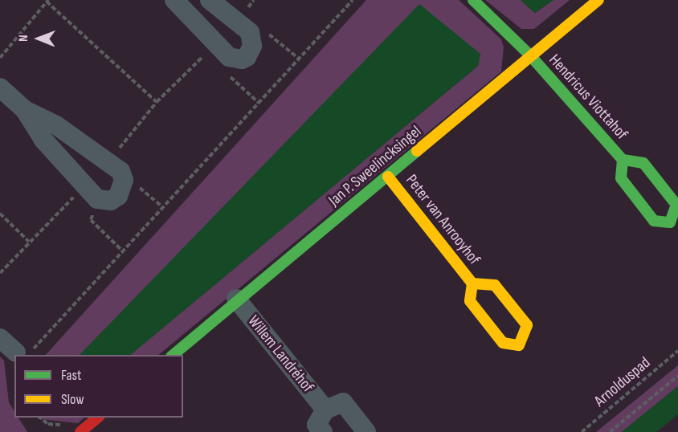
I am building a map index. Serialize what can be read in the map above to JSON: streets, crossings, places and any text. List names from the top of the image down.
{
  "streets": {
    "street": [
      "Hendricus Viottahof",
      "Jan P. Sweelincksingel",
      "Peter van Anrooyhof",
      "Willem Landréhof"
    ],
    "path": ["Arnolduspad"]
  },
  "crossings": [
    ["Hendricus Viottahof", "Jan P. Sweelincksingel"],
    ["Jan P. Sweelincksingel", "Peter van Anrooyhof"],
    ["Jan P. Sweelincksingel", "Willem Landréhof"]
  ],
  "legend": ["Fast", "Slow"],
  "north": "left"
}
